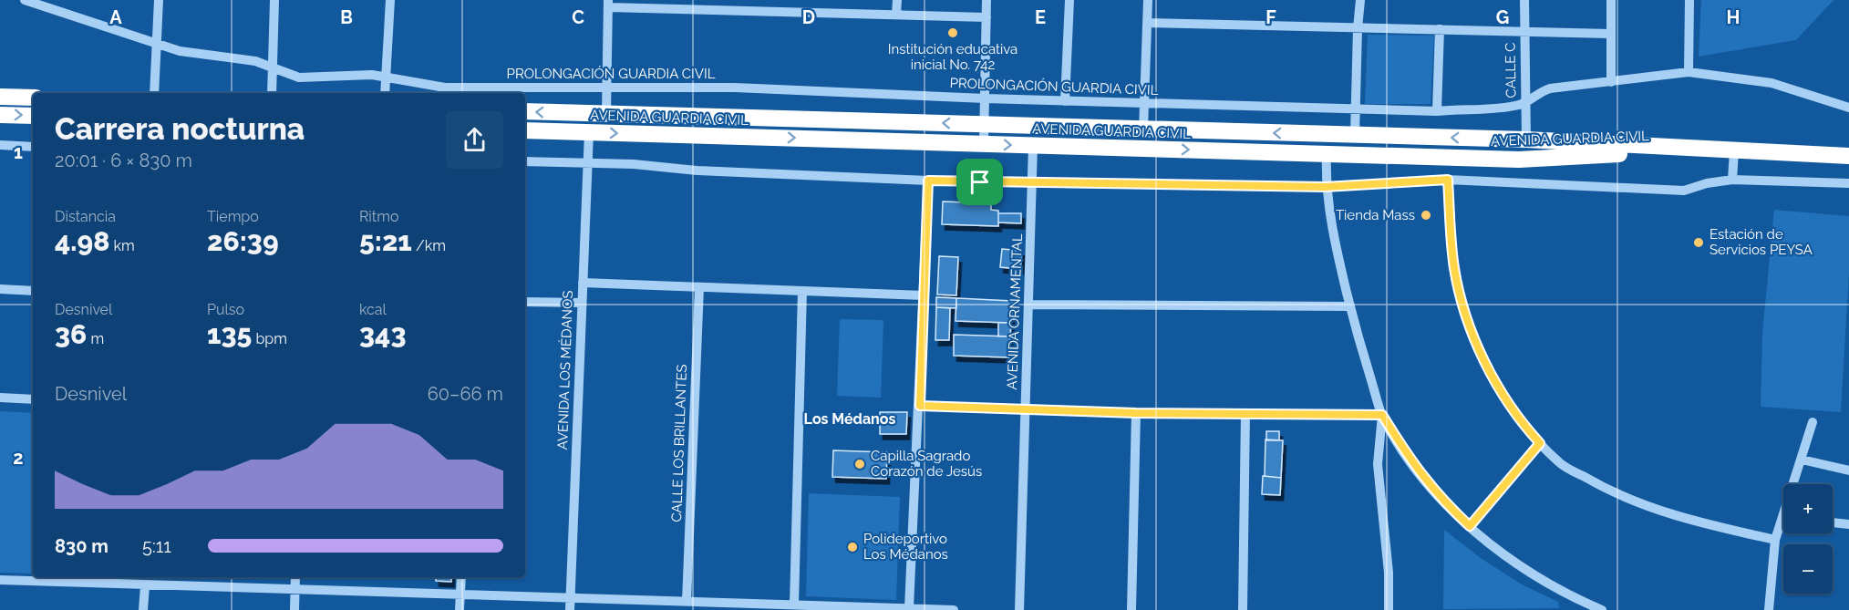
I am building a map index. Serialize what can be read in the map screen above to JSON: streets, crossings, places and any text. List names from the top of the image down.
{
  "streets": {
    "highway": ["AVENIDA GUARDIA CIVIL"],
    "street": [
      "CALLE C",
      "PROLONGACIÓN GUARDIA CIVIL",
      "AVENIDA ORNAMENTAL",
      "AVENIDA LOS MÉDANOS",
      "CALLE LOS BRILLANTES"
    ]
  },
  "crossings": [
    ["CALLE C", "PROLONGACIÓN GUARDIA CIVIL"],
    ["CALLE C", "AVENIDA GUARDIA CIVIL"],
    ["AVENIDA GUARDIA CIVIL", "AVENIDA ORNAMENTAL"],
    ["AVENIDA GUARDIA CIVIL", "AVENIDA LOS MÉDANOS"]
  ],
  "districts": ["Los Médanos"],
  "places": [
    "Institución educativa inicial No. 742",
    "Tienda Mass",
    "Estación de Servicios PEYSA",
    "Capilla Sagrado Corazón de Jesús",
    "Polideportivo Los Médanos"
  ],
  "page": {
    "heading": ["Carrera nocturna", "20:01 · 6 × 830 m"],
    "stats": [
      ["Distancia", "4.98 km"],
      ["Tiempo", "26:39"],
      ["Ritmo", "5:21 /km"],
      ["Desnivel", "36 m"],
      ["Pulso", "135 bpm"],
      ["kcal", "343"]
    ],
    "chart": ["Desnivel", "60–66 m"],
    "map_buttons": ["+", "−"],
    "list": [
      {
        "name": "830 m",
        "note": "5:11"
      }
    ]
  },
  "grid": {
    "columns": [
      "A",
      "B",
      "C",
      "D",
      "E",
      "F",
      "G",
      "H"
    ],
    "rows": ["1", "2"]
  }
}
